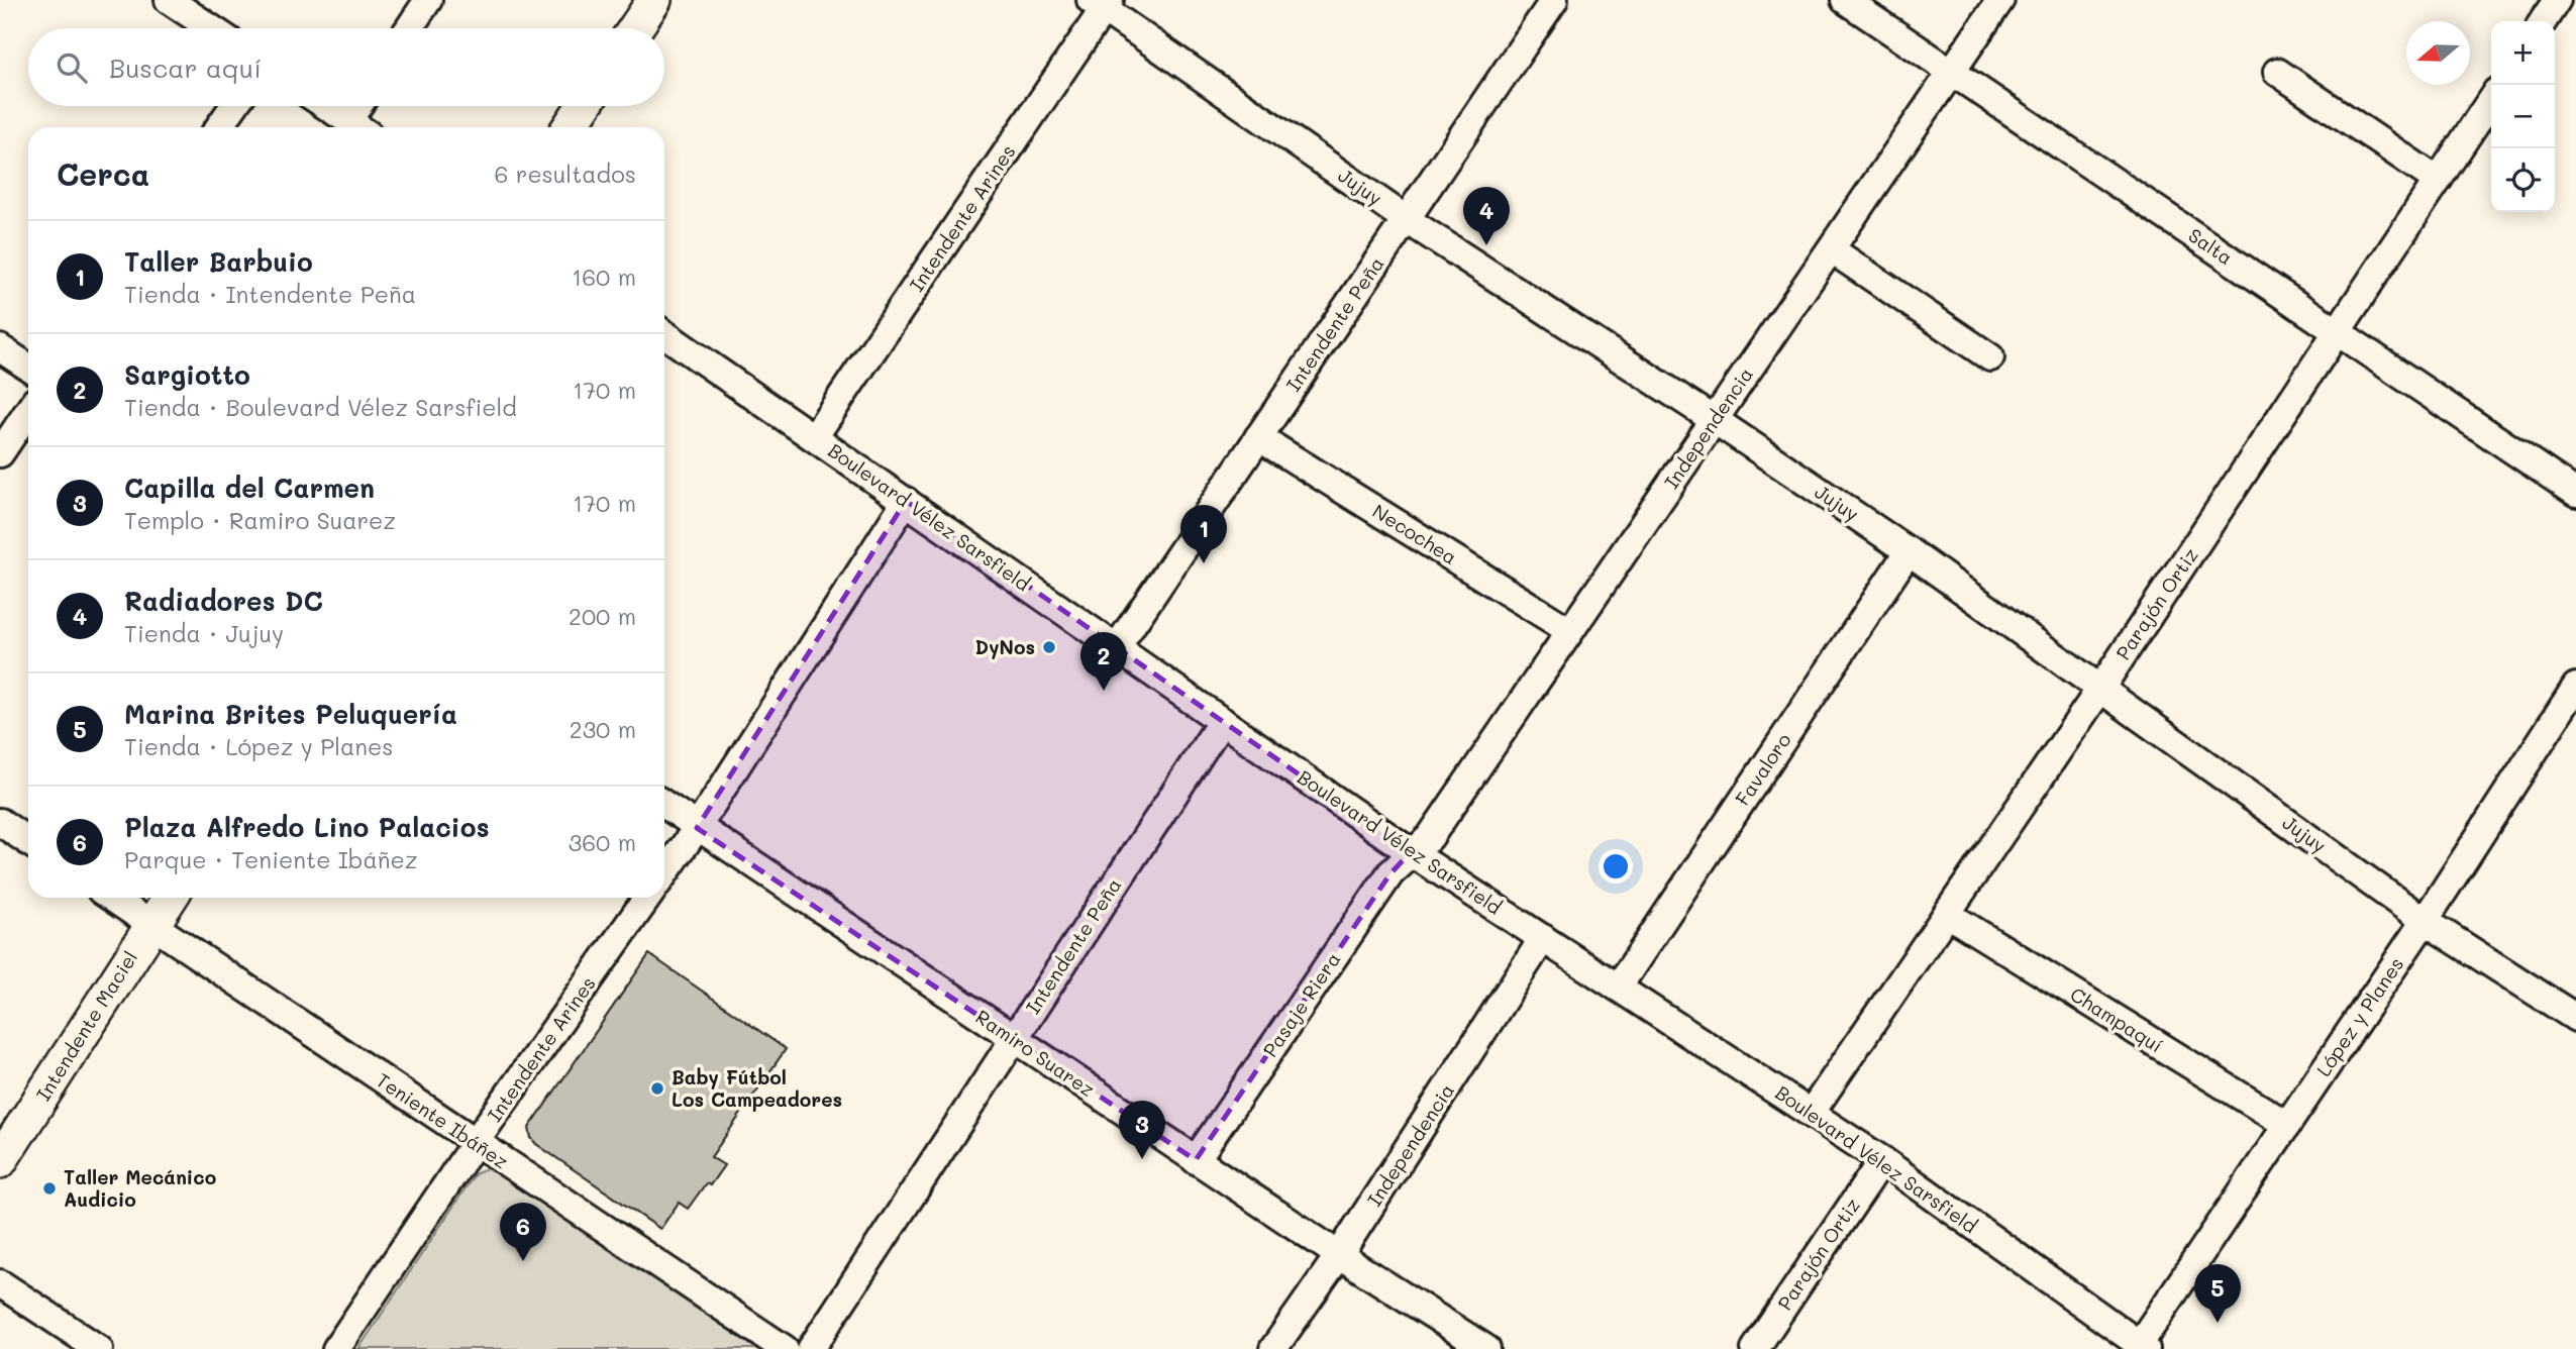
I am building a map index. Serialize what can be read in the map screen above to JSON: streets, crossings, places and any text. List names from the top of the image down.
{
  "streets": {
    "main road": ["Intendente Maciel"],
    "street": [
      "Jujuy",
      "Intendente Arines",
      "Salta",
      "Intendente Peña",
      "Independencia",
      "Boulevard Vélez Sarsfield",
      "Necochea",
      "Parajón Ortiz",
      "Favaloro",
      "Pasaje Riera",
      "López y Planes",
      "Champaquí",
      "Ramiro Suarez",
      "Teniente Ibáñez"
    ]
  },
  "crossings": [
    ["Jujuy", "Intendente Arines"],
    ["Jujuy", "Intendente Peña"],
    ["Jujuy", "Independencia"],
    ["Jujuy", "Parajón Ortiz"],
    ["Jujuy", "Favaloro"],
    ["Jujuy", "López y Planes"],
    ["Intendente Arines", "Boulevard Vélez Sarsfield"],
    ["Intendente Arines", "Teniente Ibáñez"],
    ["Salta", "Independencia"],
    ["Salta", "Parajón Ortiz"],
    ["Intendente Peña", "Boulevard Vélez Sarsfield"],
    ["Intendente Peña", "Necochea"],
    ["Intendente Peña", "Ramiro Suarez"],
    ["Independencia", "Boulevard Vélez Sarsfield"],
    ["Independencia", "Necochea"],
    ["Independencia", "Pasaje Riera"],
    ["Independencia", "Ramiro Suarez"],
    ["Boulevard Vélez Sarsfield", "Parajón Ortiz"],
    ["Boulevard Vélez Sarsfield", "Favaloro"],
    ["Boulevard Vélez Sarsfield", "Pasaje Riera"],
    ["Boulevard Vélez Sarsfield", "López y Planes"],
    ["Parajón Ortiz", "Champaquí"],
    ["Pasaje Riera", "Ramiro Suarez"],
    ["López y Planes", "Champaquí"],
    ["Intendente Maciel", "Teniente Ibáñez"]
  ],
  "places": ["DyNos", "Baby Fútbol Los Campeadores", "Taller Mecánico Audicio"],
  "north": "left",
  "page": {
    "map_buttons": ["+", "−"],
    "search": "Buscar aquí",
    "heading": ["Cerca", "6 resultados"],
    "pins": [
      "4",
      "1",
      "2",
      "3",
      "6",
      "5"
    ],
    "list": [
      {
        "mark": "1",
        "name": "Taller Barbuio",
        "note": "Tienda · Intendente Peña",
        "value": "160 m"
      },
      {
        "mark": "2",
        "name": "Sargiotto",
        "note": "Tienda · Boulevard Vélez Sarsfield",
        "value": "170 m"
      },
      {
        "mark": "3",
        "name": "Capilla del Carmen",
        "note": "Templo · Ramiro Suarez",
        "value": "170 m"
      },
      {
        "mark": "4",
        "name": "Radiadores DC",
        "note": "Tienda · Jujuy",
        "value": "200 m"
      },
      {
        "mark": "5",
        "name": "Marina Brites Peluquería",
        "note": "Tienda · López y Planes",
        "value": "230 m"
      },
      {
        "mark": "6",
        "name": "Plaza Alfredo Lino Palacios",
        "note": "Parque · Teniente Ibáñez",
        "value": "360 m"
      }
    ]
  }
}
